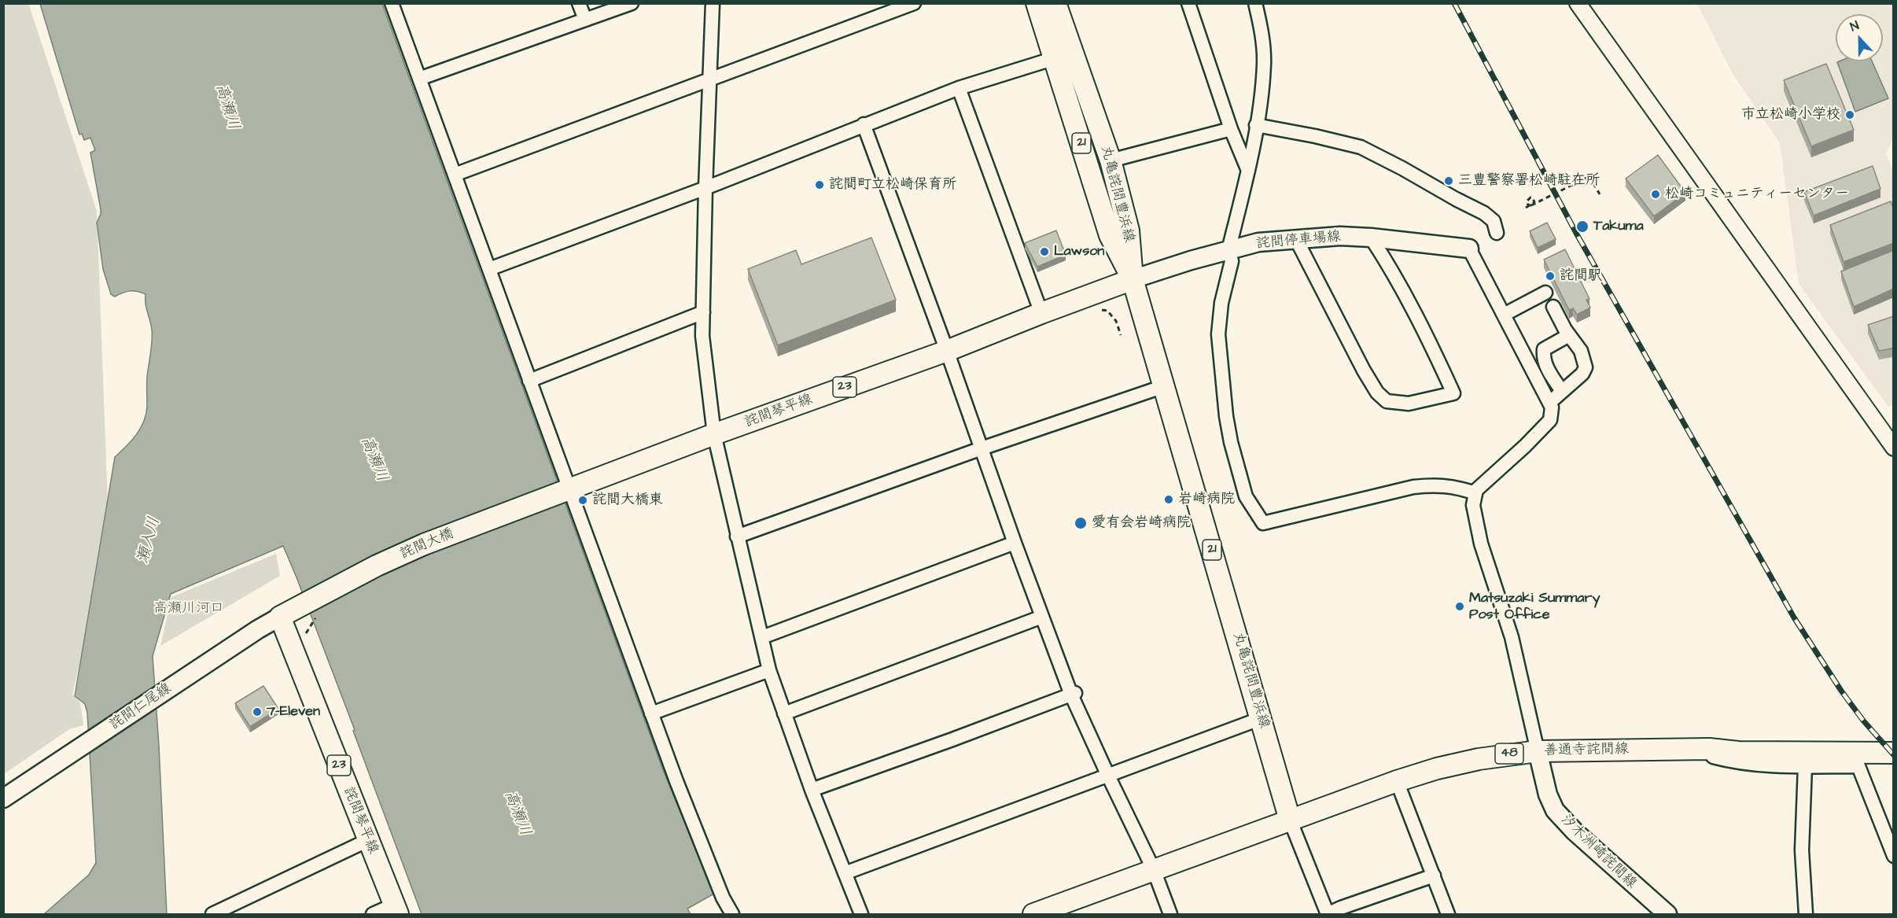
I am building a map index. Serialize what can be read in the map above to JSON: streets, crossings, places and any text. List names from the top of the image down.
{
  "streets": {
    "main road": [
      "21",
      "丸亀詫間豊浜線",
      "詫間停車場線",
      "23",
      "詫間琴平線",
      "詫間大橋",
      "詫間仁尾線",
      "善通寺詫間線",
      "48",
      "汐木洲崎詫間線"
    ]
  },
  "crossings": [
    ["丸亀詫間豊浜線", "詫間停車場線"],
    ["丸亀詫間豊浜線", "詫間琴平線"],
    ["丸亀詫間豊浜線", "善通寺詫間線"],
    ["詫間停車場線", "詫間琴平線"],
    ["詫間琴平線", "詫間大橋"],
    ["詫間琴平線", "詫間仁尾線"],
    ["詫間大橋", "詫間仁尾線"],
    ["善通寺詫間線", "汐木洲崎詫間線"]
  ],
  "water": ["高瀬川", "瀬入川"],
  "parks": ["高瀬川河口"],
  "places": [
    "市立松崎小学校",
    "三豊警察署松崎駐在所",
    "詫間町立松崎保育所",
    "松崎コミュニティーセンター",
    "Takuma",
    "Lawson",
    "詫間駅",
    "岩崎病院",
    "詫間大橋東",
    "愛有会岩崎病院",
    "Matsuzaki Summary Post Office",
    "7-Eleven"
  ],
  "north": "top"
}
